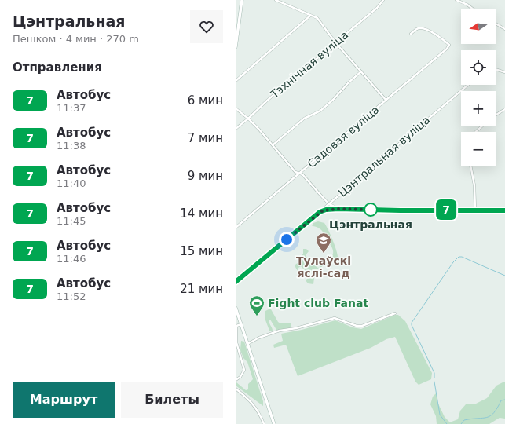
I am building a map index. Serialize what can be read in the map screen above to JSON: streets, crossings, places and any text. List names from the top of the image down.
{
  "streets": {
    "main road": ["Цэнтральная вуліца"],
    "street": ["Тэхнічная вуліца", "Садовая вуліца"]
  },
  "places": {
    "other": ["Цэнтральная"],
    "school or university": ["Тулаўскі яслі-сад"],
    "sports": ["Fight club Fanat"]
  },
  "lines": ["bus line 7"],
  "north": "left",
  "page": {
    "heading": [
      ["Цэнтральная", "Пешком · 4 мин · 270 m"],
      "Отправления"
    ],
    "on_map": "7",
    "map_buttons": ["+", "−"],
    "list": [
      {
        "mark": "7",
        "name": "Автобус",
        "note": "11:37",
        "value": "6 мин"
      },
      {
        "mark": "7",
        "name": "Автобус",
        "note": "11:38",
        "value": "7 мин"
      },
      {
        "mark": "7",
        "name": "Автобус",
        "note": "11:40",
        "value": "9 мин"
      },
      {
        "mark": "7",
        "name": "Автобус",
        "note": "11:45",
        "value": "14 мин"
      },
      {
        "mark": "7",
        "name": "Автобус",
        "note": "11:46",
        "value": "15 мин"
      },
      {
        "mark": "7",
        "name": "Автобус",
        "note": "11:52",
        "value": "21 мин"
      }
    ],
    "buttons": ["Маршрут", "Билеты"]
  }
}
